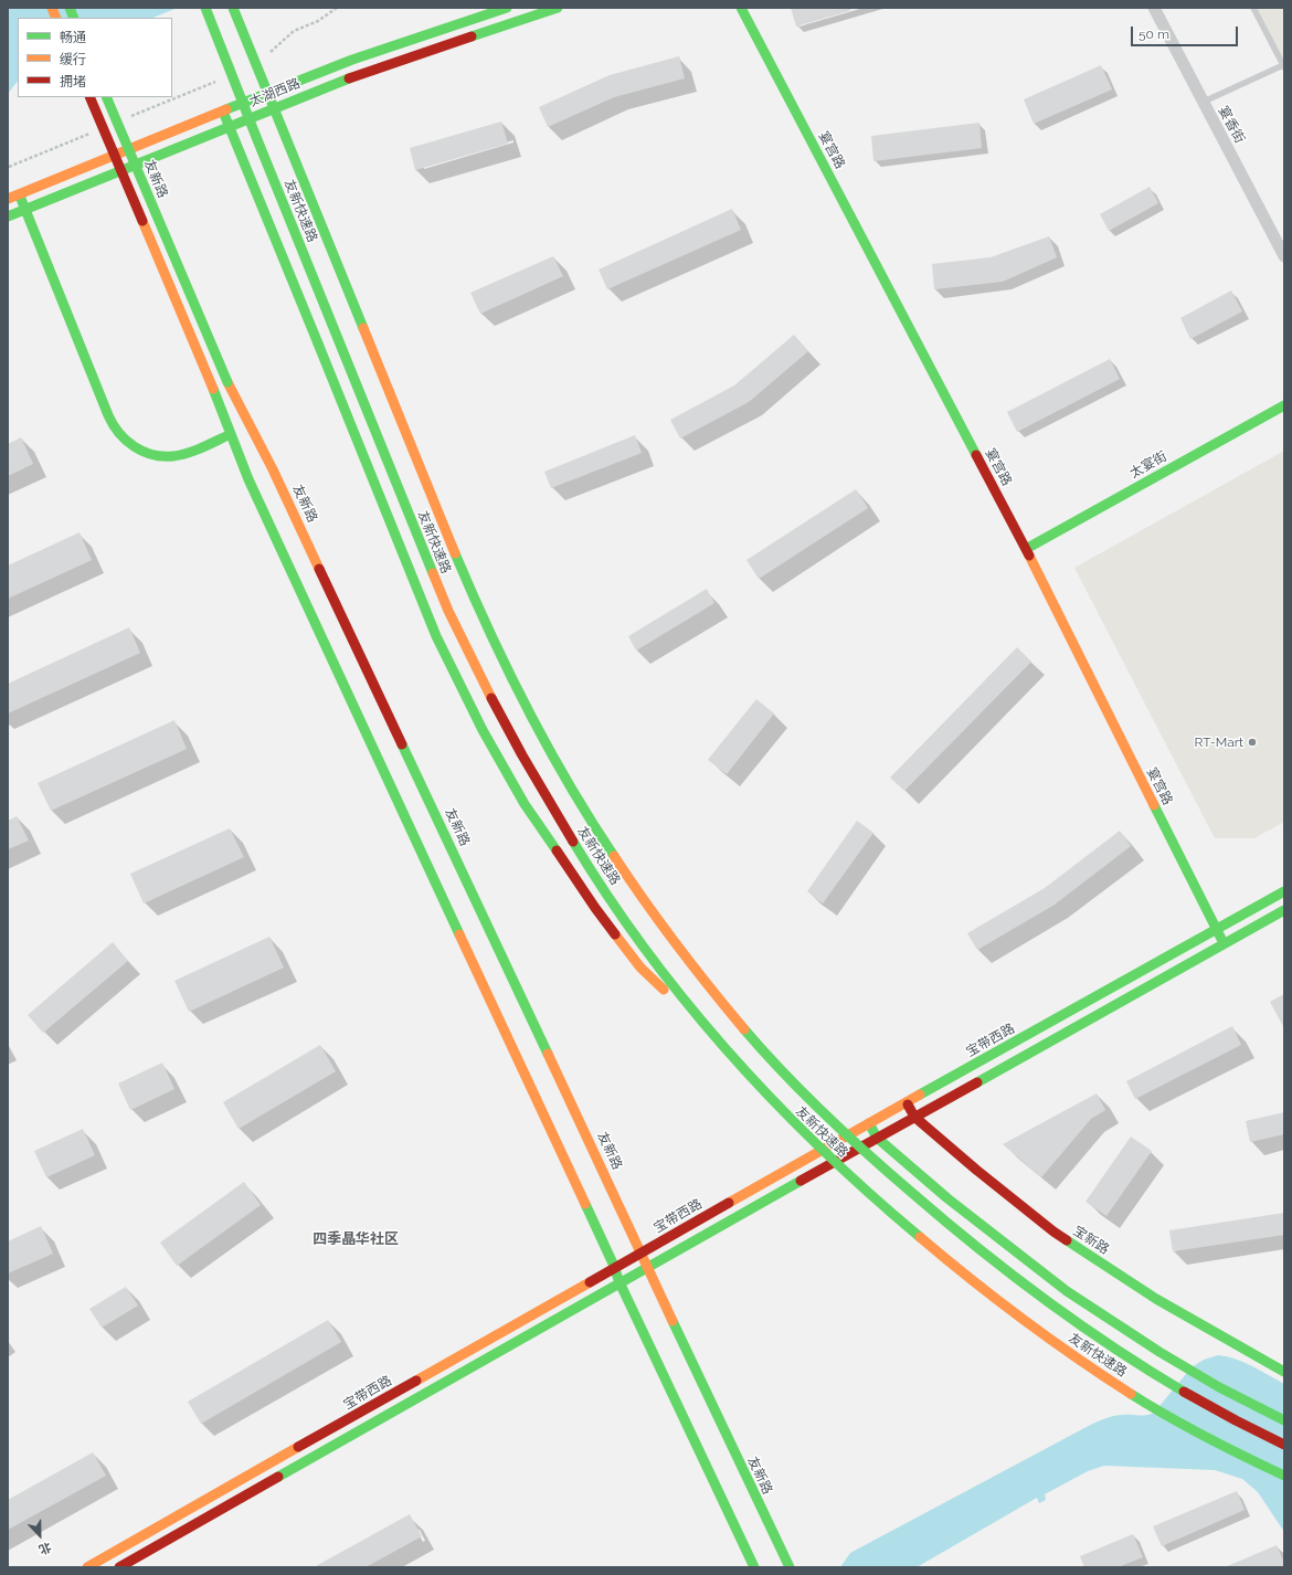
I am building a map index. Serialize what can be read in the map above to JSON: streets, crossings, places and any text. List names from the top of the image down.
{
  "streets": {
    "main road": [
      "太湖西路",
      "宴宫路",
      "友新路",
      "友新快速路",
      "太宴街",
      "宝带西路",
      "宝新路"
    ],
    "street": ["宴香街"]
  },
  "crossings": [
    ["宴宫路", "太宴街"],
    ["宴宫路", "宝带西路"],
    ["友新路", "宝带西路"],
    ["宝带西路", "宝新路"]
  ],
  "districts": ["四季晶华社区"],
  "places": ["RT-Mart"],
  "legend": ["畅通", "缓行", "拥堵"],
  "scale_bar": "50 m",
  "north": "bottom"
}
